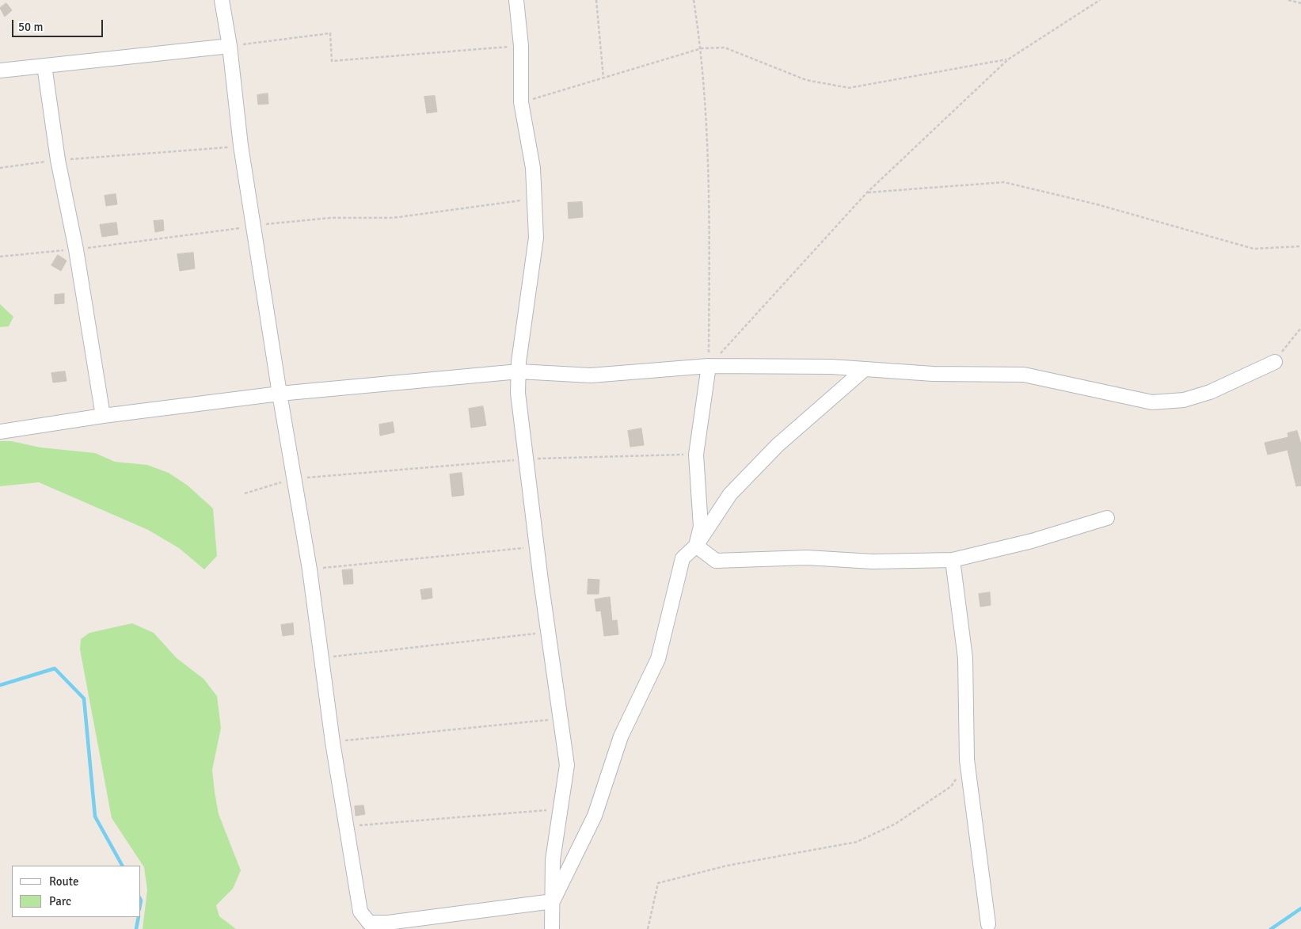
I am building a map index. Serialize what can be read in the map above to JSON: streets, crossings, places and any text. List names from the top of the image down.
{
  "legend": ["Route", "Parc"],
  "scale_bar": "50 m"
}
